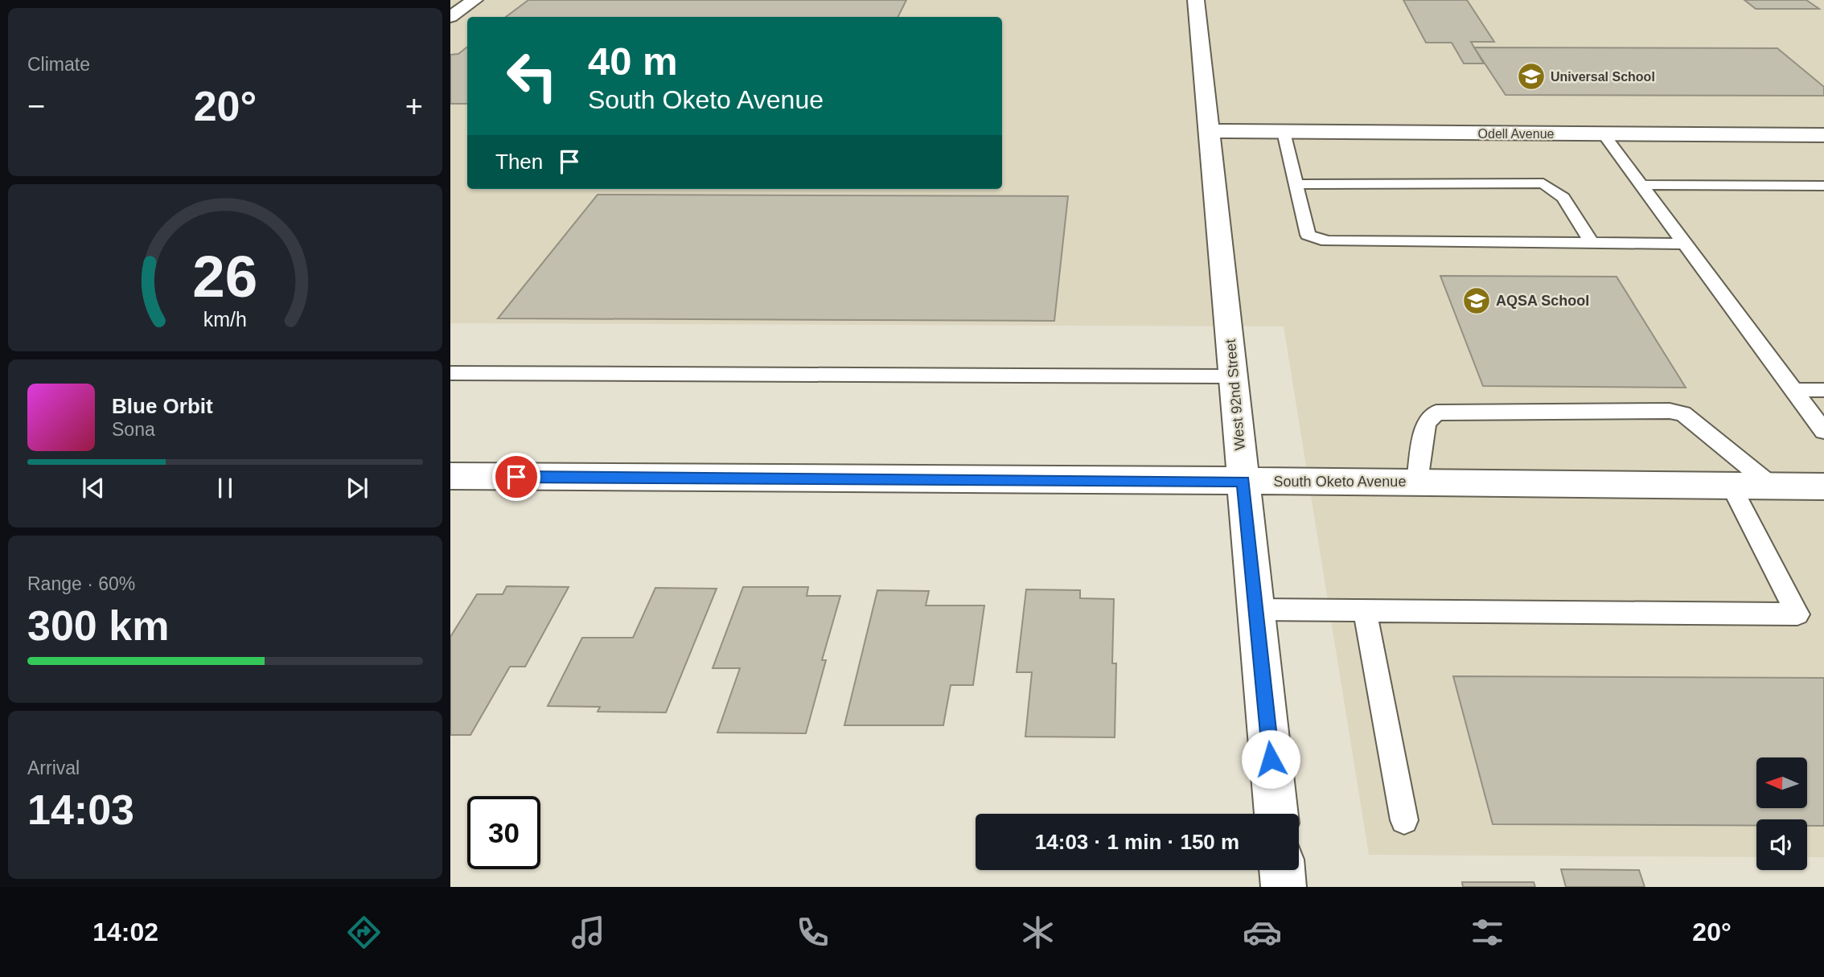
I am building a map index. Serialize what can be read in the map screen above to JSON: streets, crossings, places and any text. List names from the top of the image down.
{
  "streets": {
    "street": ["Odell Avenue", "West 92nd Street", "South Oketo Avenue"]
  },
  "crossings": [
    ["Odell Avenue", "West 92nd Street"],
    ["West 92nd Street", "South Oketo Avenue"]
  ],
  "places": {
    "school or university": ["Universal School", "AQSA School"]
  },
  "north": "left",
  "page": {
    "tile": [
      "Climate",
      ["Range · 60%", "300 km"],
      ["Arrival", "14:03"]
    ],
    "turn": ["40 m", "South Oketo Avenue"],
    "heat": ["−", "20°", "+"],
    "then": "Then",
    "song": ["Blue Orbit", "Sona"],
    "limit": "30",
    "trip": "14:03 · 1 min · 150 m",
    "tabs": ["14:02", "20°"],
    "gauge": ["26", "km/h"]
  }
}
